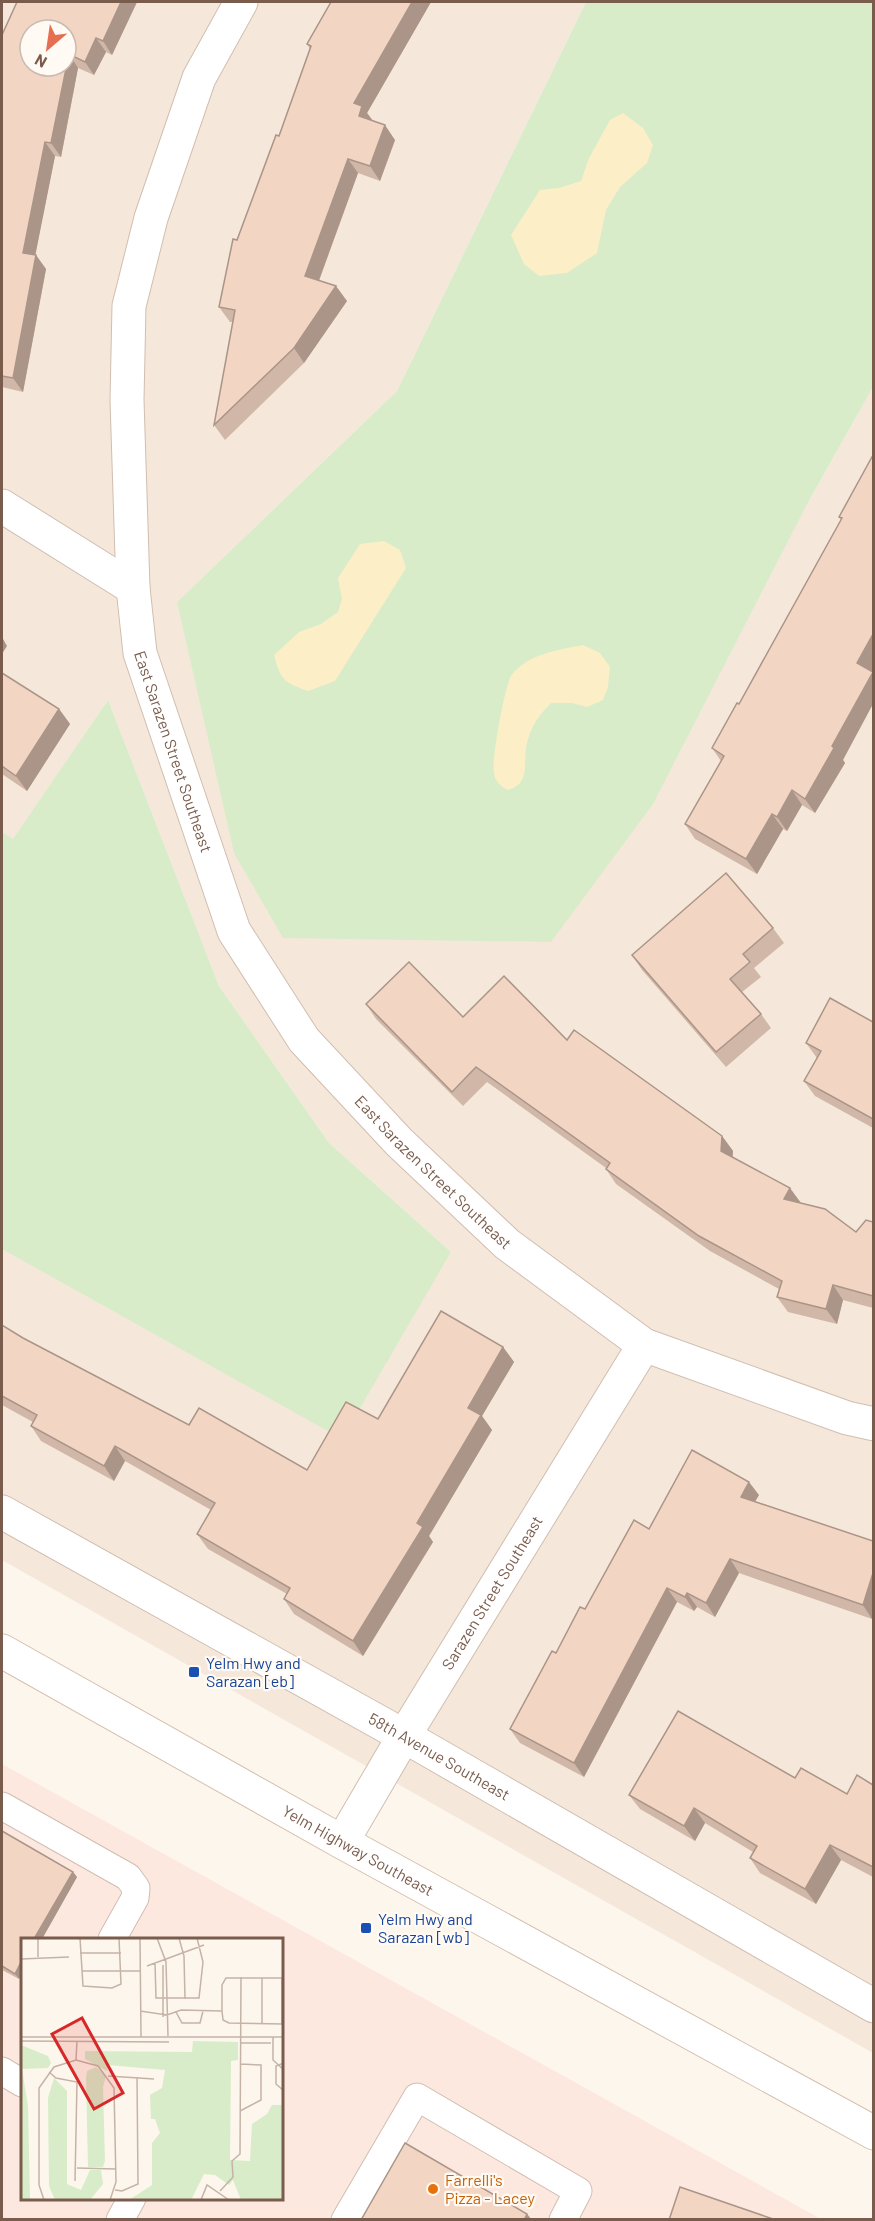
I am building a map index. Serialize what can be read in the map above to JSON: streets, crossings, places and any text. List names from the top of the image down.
{
  "streets": {
    "street": [
      "East Sarazen Street Southeast",
      "Sarazen Street Southeast",
      "58th Avenue Southeast",
      "Yelm Highway Southeast"
    ]
  },
  "crossings": [
    ["East Sarazen Street Southeast", "Sarazen Street Southeast"],
    ["Sarazen Street Southeast", "58th Avenue Southeast"],
    ["Sarazen Street Southeast", "Yelm Highway Southeast"]
  ],
  "places": {
    "transit": ["Yelm Hwy and Sarazan [eb]", "Yelm Hwy and Sarazan [wb]"],
    "other": ["Farrelli's Pizza - Lacey"]
  },
  "north": "bottom left"
}
